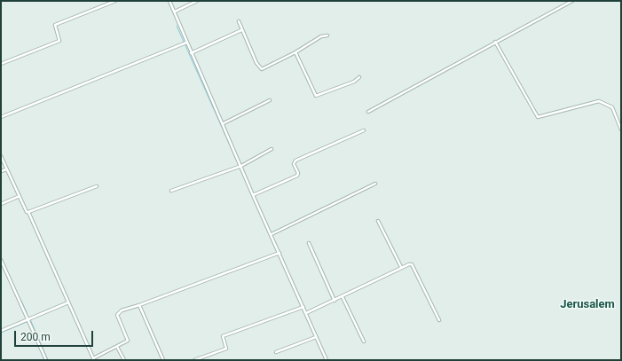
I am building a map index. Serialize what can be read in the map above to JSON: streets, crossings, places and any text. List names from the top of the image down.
{
  "districts": ["Jerusalem"],
  "scale_bar": "200 m"
}
